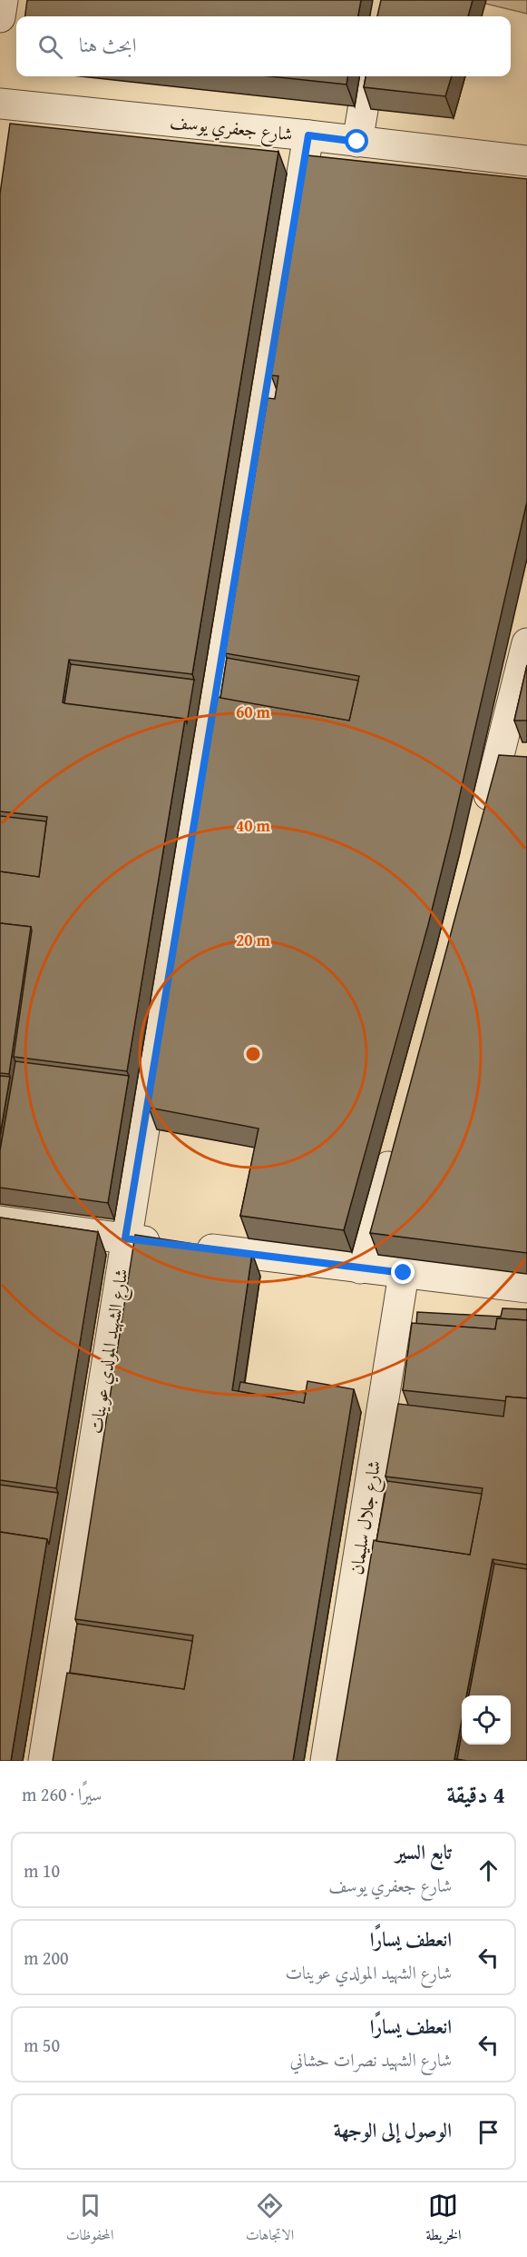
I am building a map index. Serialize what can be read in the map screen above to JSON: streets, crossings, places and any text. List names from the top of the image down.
{
  "streets": {
    "street": ["شارع جعفري يوسف", "شارع الشهيد المولدي عوينات", "شارع جلال سليمان"]
  },
  "crossings": [
    ["شارع جعفري يوسف", "شارع الشهيد المولدي عوينات"]
  ],
  "page": {
    "search": "ابحث هنا",
    "heading": ["4 دقيقة", "سيرًا · 260 m"],
    "list": [
      ["تابع السير", "شارع جعفري يوسف", "10 m"],
      ["انعطف يسارًا", "شارع الشهيد المولدي عوينات", "200 m"],
      ["انعطف يسارًا", "شارع الشهيد نصرات حشاني", "50 m"],
      "الوصول إلى الوجهة"
    ],
    "nav": ["الخريطة", "الاتجاهات", "المحفوظات"]
  },
  "rings": ["60 m", "40 m", "20 m"]
}
